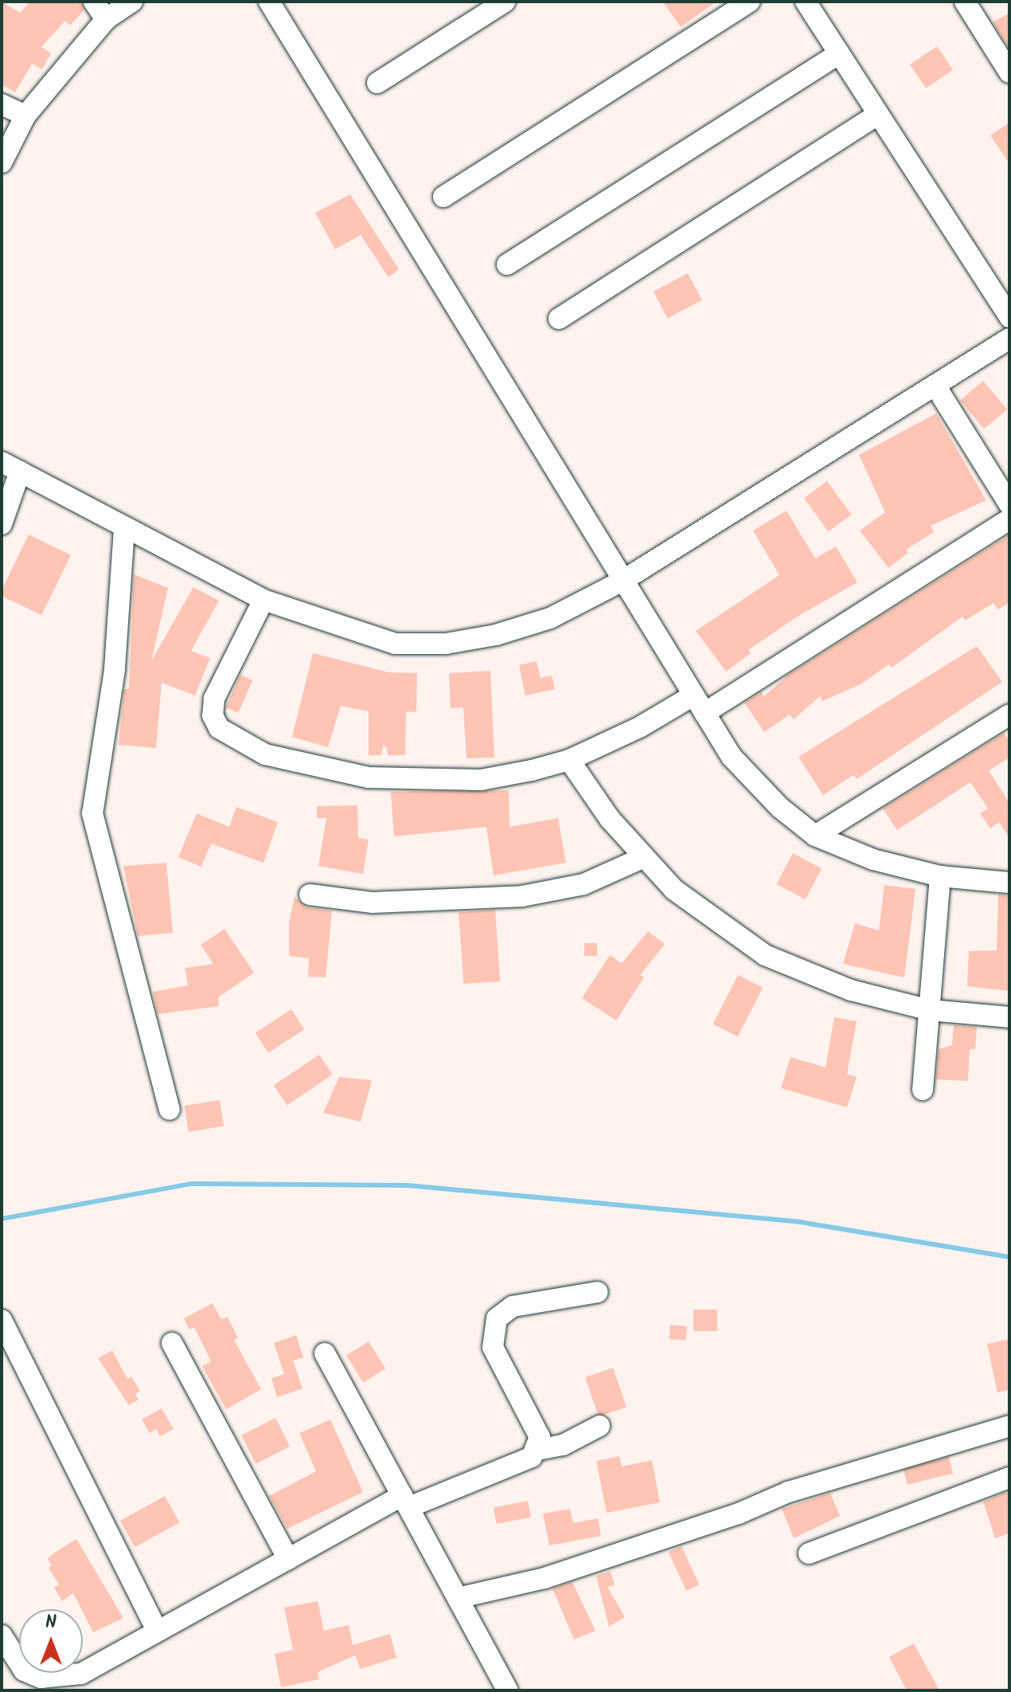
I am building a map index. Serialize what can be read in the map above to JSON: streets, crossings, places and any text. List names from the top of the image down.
{
  "north": "top"
}
